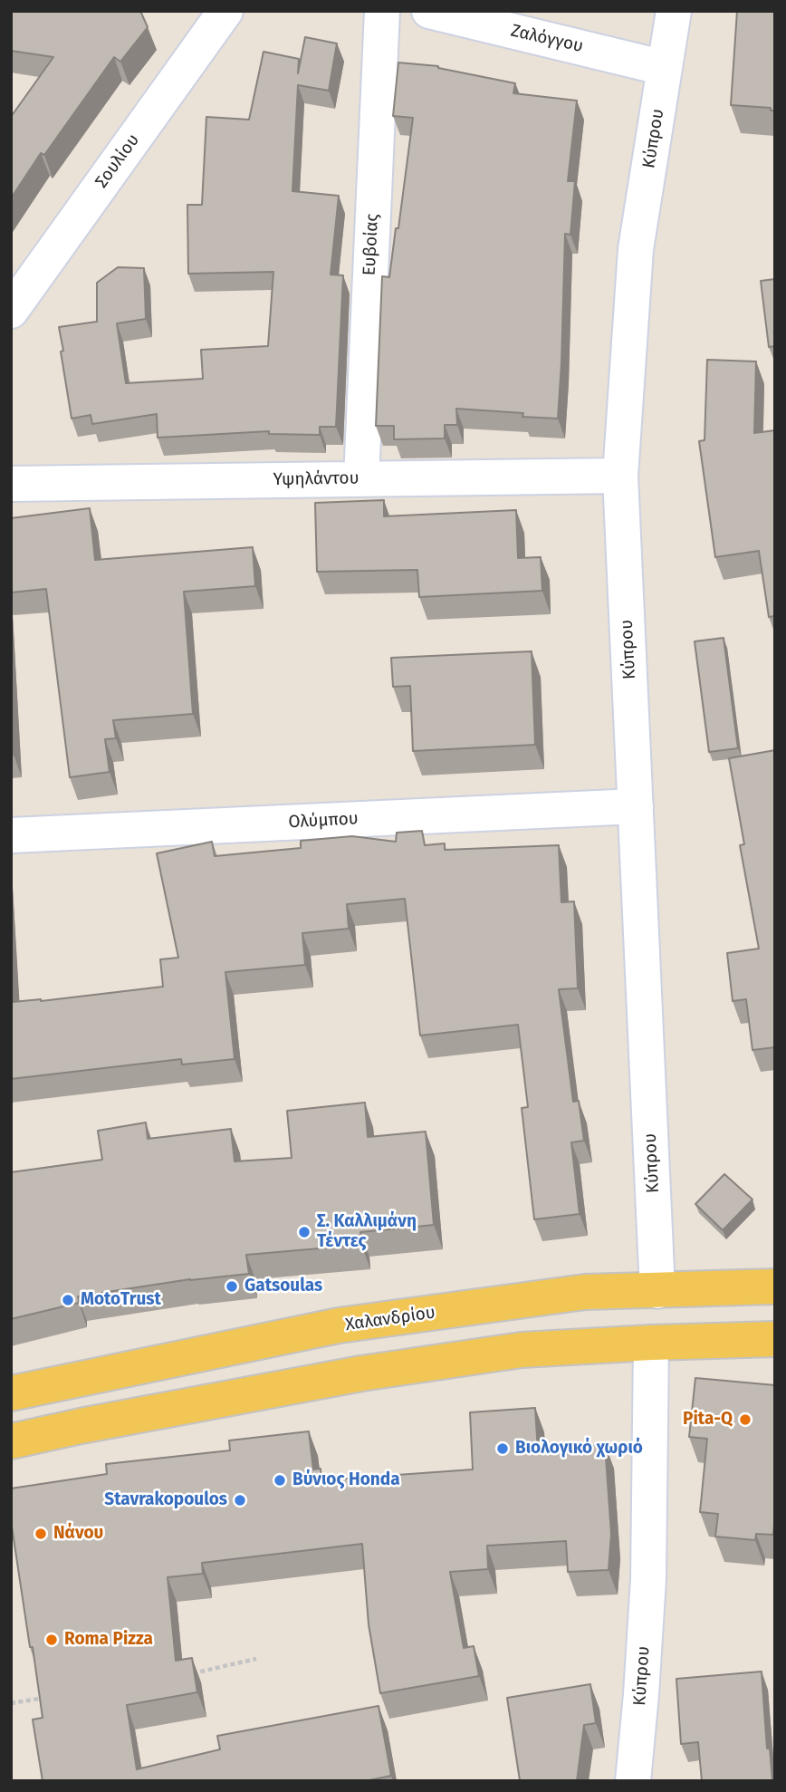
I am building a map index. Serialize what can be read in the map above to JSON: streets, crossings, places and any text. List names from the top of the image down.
{
  "streets": {
    "main road": ["Χαλανδρίου"],
    "street": [
      "Ζαλόγγου",
      "Κύπρου",
      "Σουλίου",
      "Ευβοίας",
      "Υψηλάντου",
      "Ολύμπου"
    ]
  },
  "crossings": [
    ["Ζαλόγγου", "Κύπρου"],
    ["Κύπρου", "Υψηλάντου"],
    ["Κύπρου", "Ολύμπου"],
    ["Κύπρου", "Χαλανδρίου"],
    ["Ευβοίας", "Υψηλάντου"]
  ],
  "places": [
    "Σ. Καλλιμάνη Τέντες",
    "Gatsoulas",
    "MotoTrust",
    "Pita-Q",
    "Βιολογικό χωριό",
    "Βύνιος Honda",
    "Stavrakopoulos",
    "Νάνου",
    "Roma Pizza"
  ]
}
